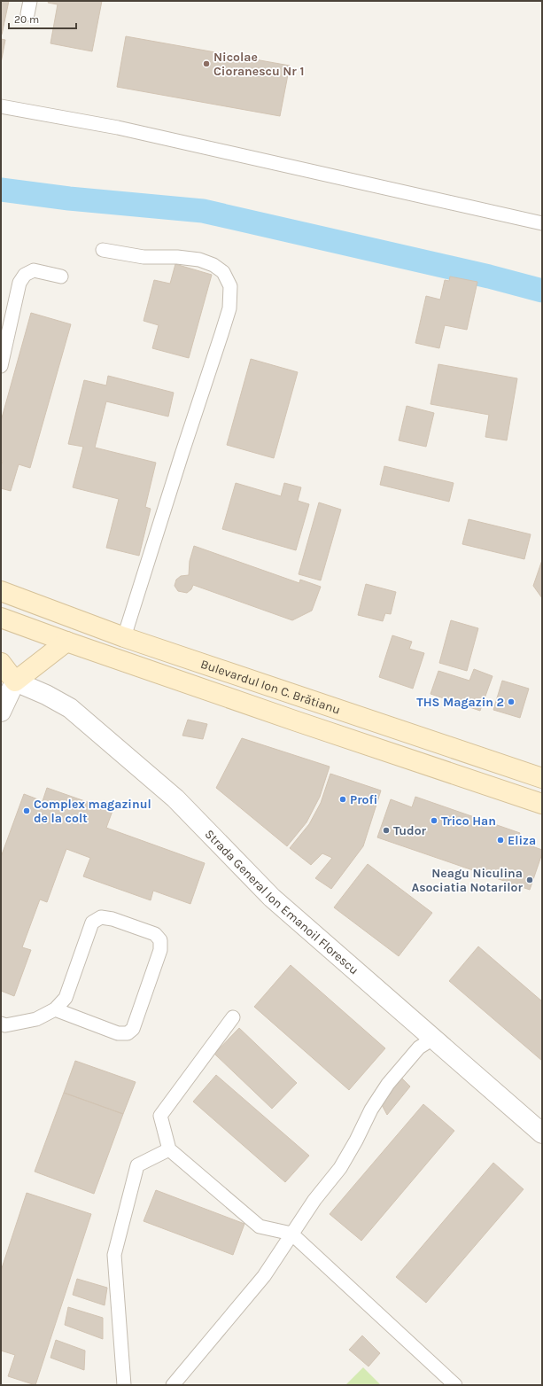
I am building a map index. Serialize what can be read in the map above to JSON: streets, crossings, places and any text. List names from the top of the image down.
{
  "streets": {
    "main road": ["Bulevardul Ion C. Brătianu"],
    "street": ["Strada General Ion Emanoil Florescu"]
  },
  "places": [
    "Nicolae Cioranescu Nr 1",
    "THS Magazin 2",
    "Profi",
    "Complex magazinul de la colt",
    "Trico Han",
    "Tudor",
    "Eliza",
    "Neagu Niculina Asociatia Notarilor"
  ],
  "scale_bar": "20 m"
}
